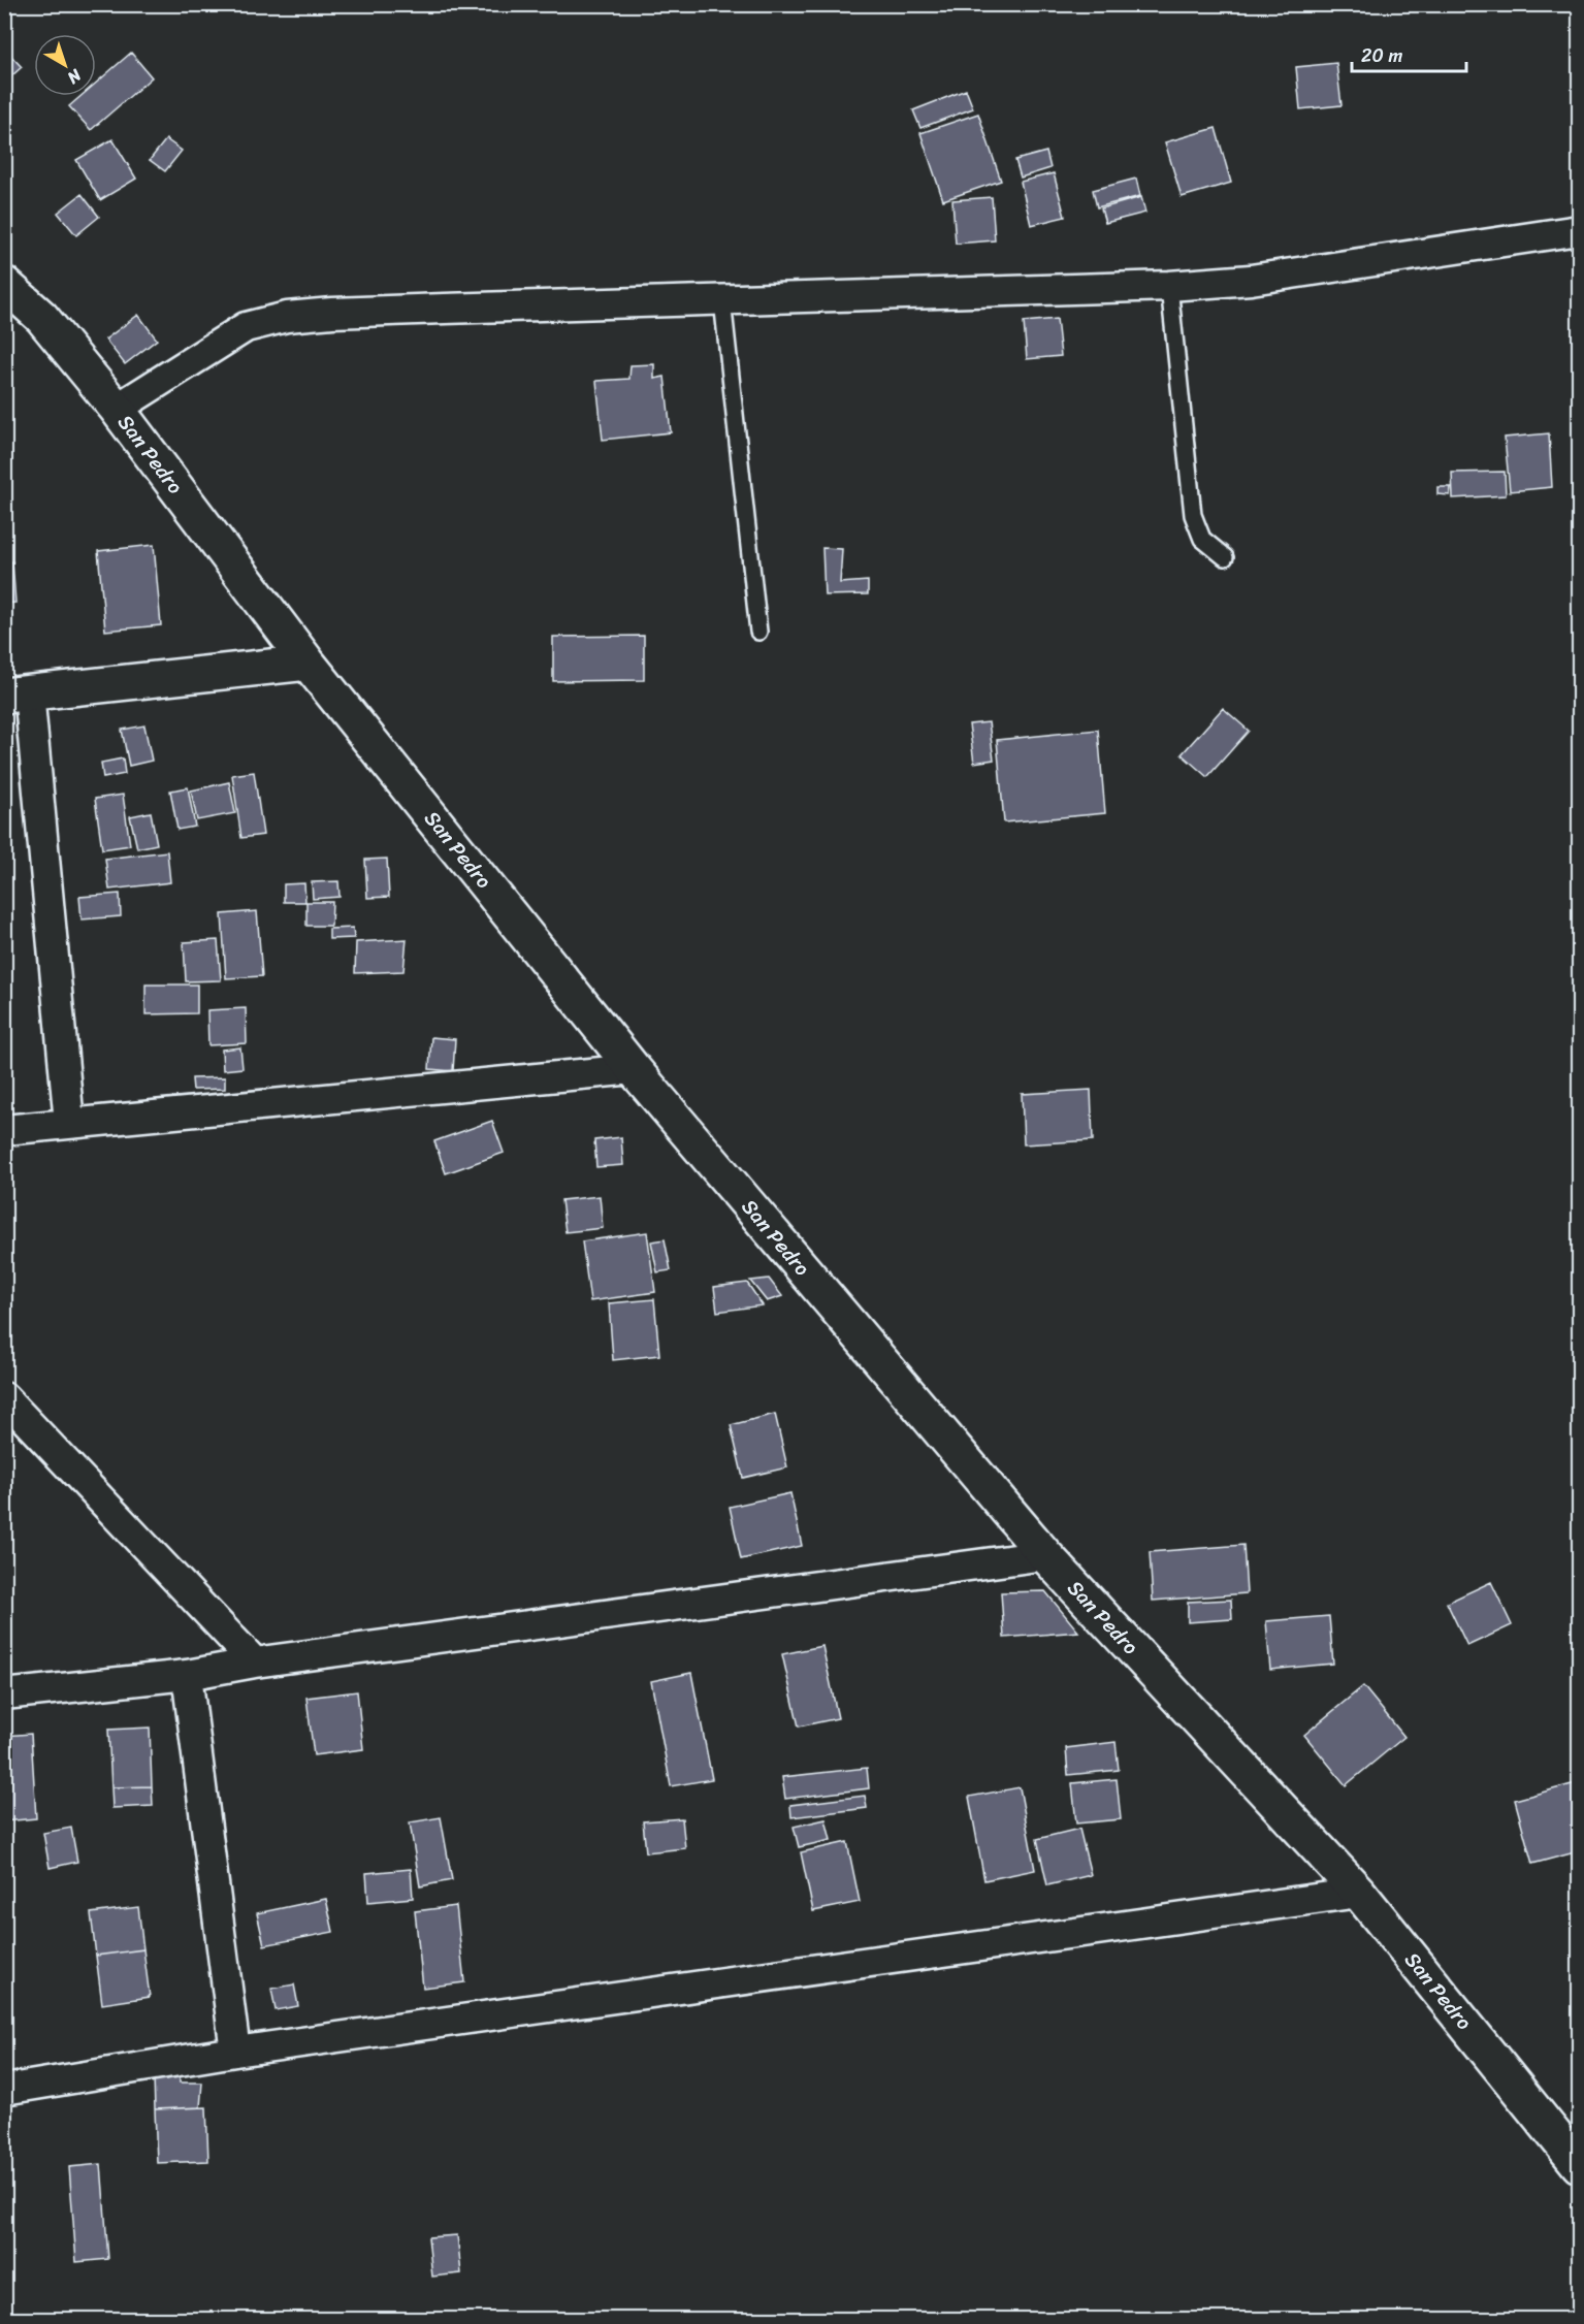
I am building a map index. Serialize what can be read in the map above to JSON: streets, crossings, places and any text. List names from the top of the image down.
{
  "streets": {
    "street": ["San Pedro"]
  },
  "scale_bar": "20 m",
  "north": "bottom right"
}
